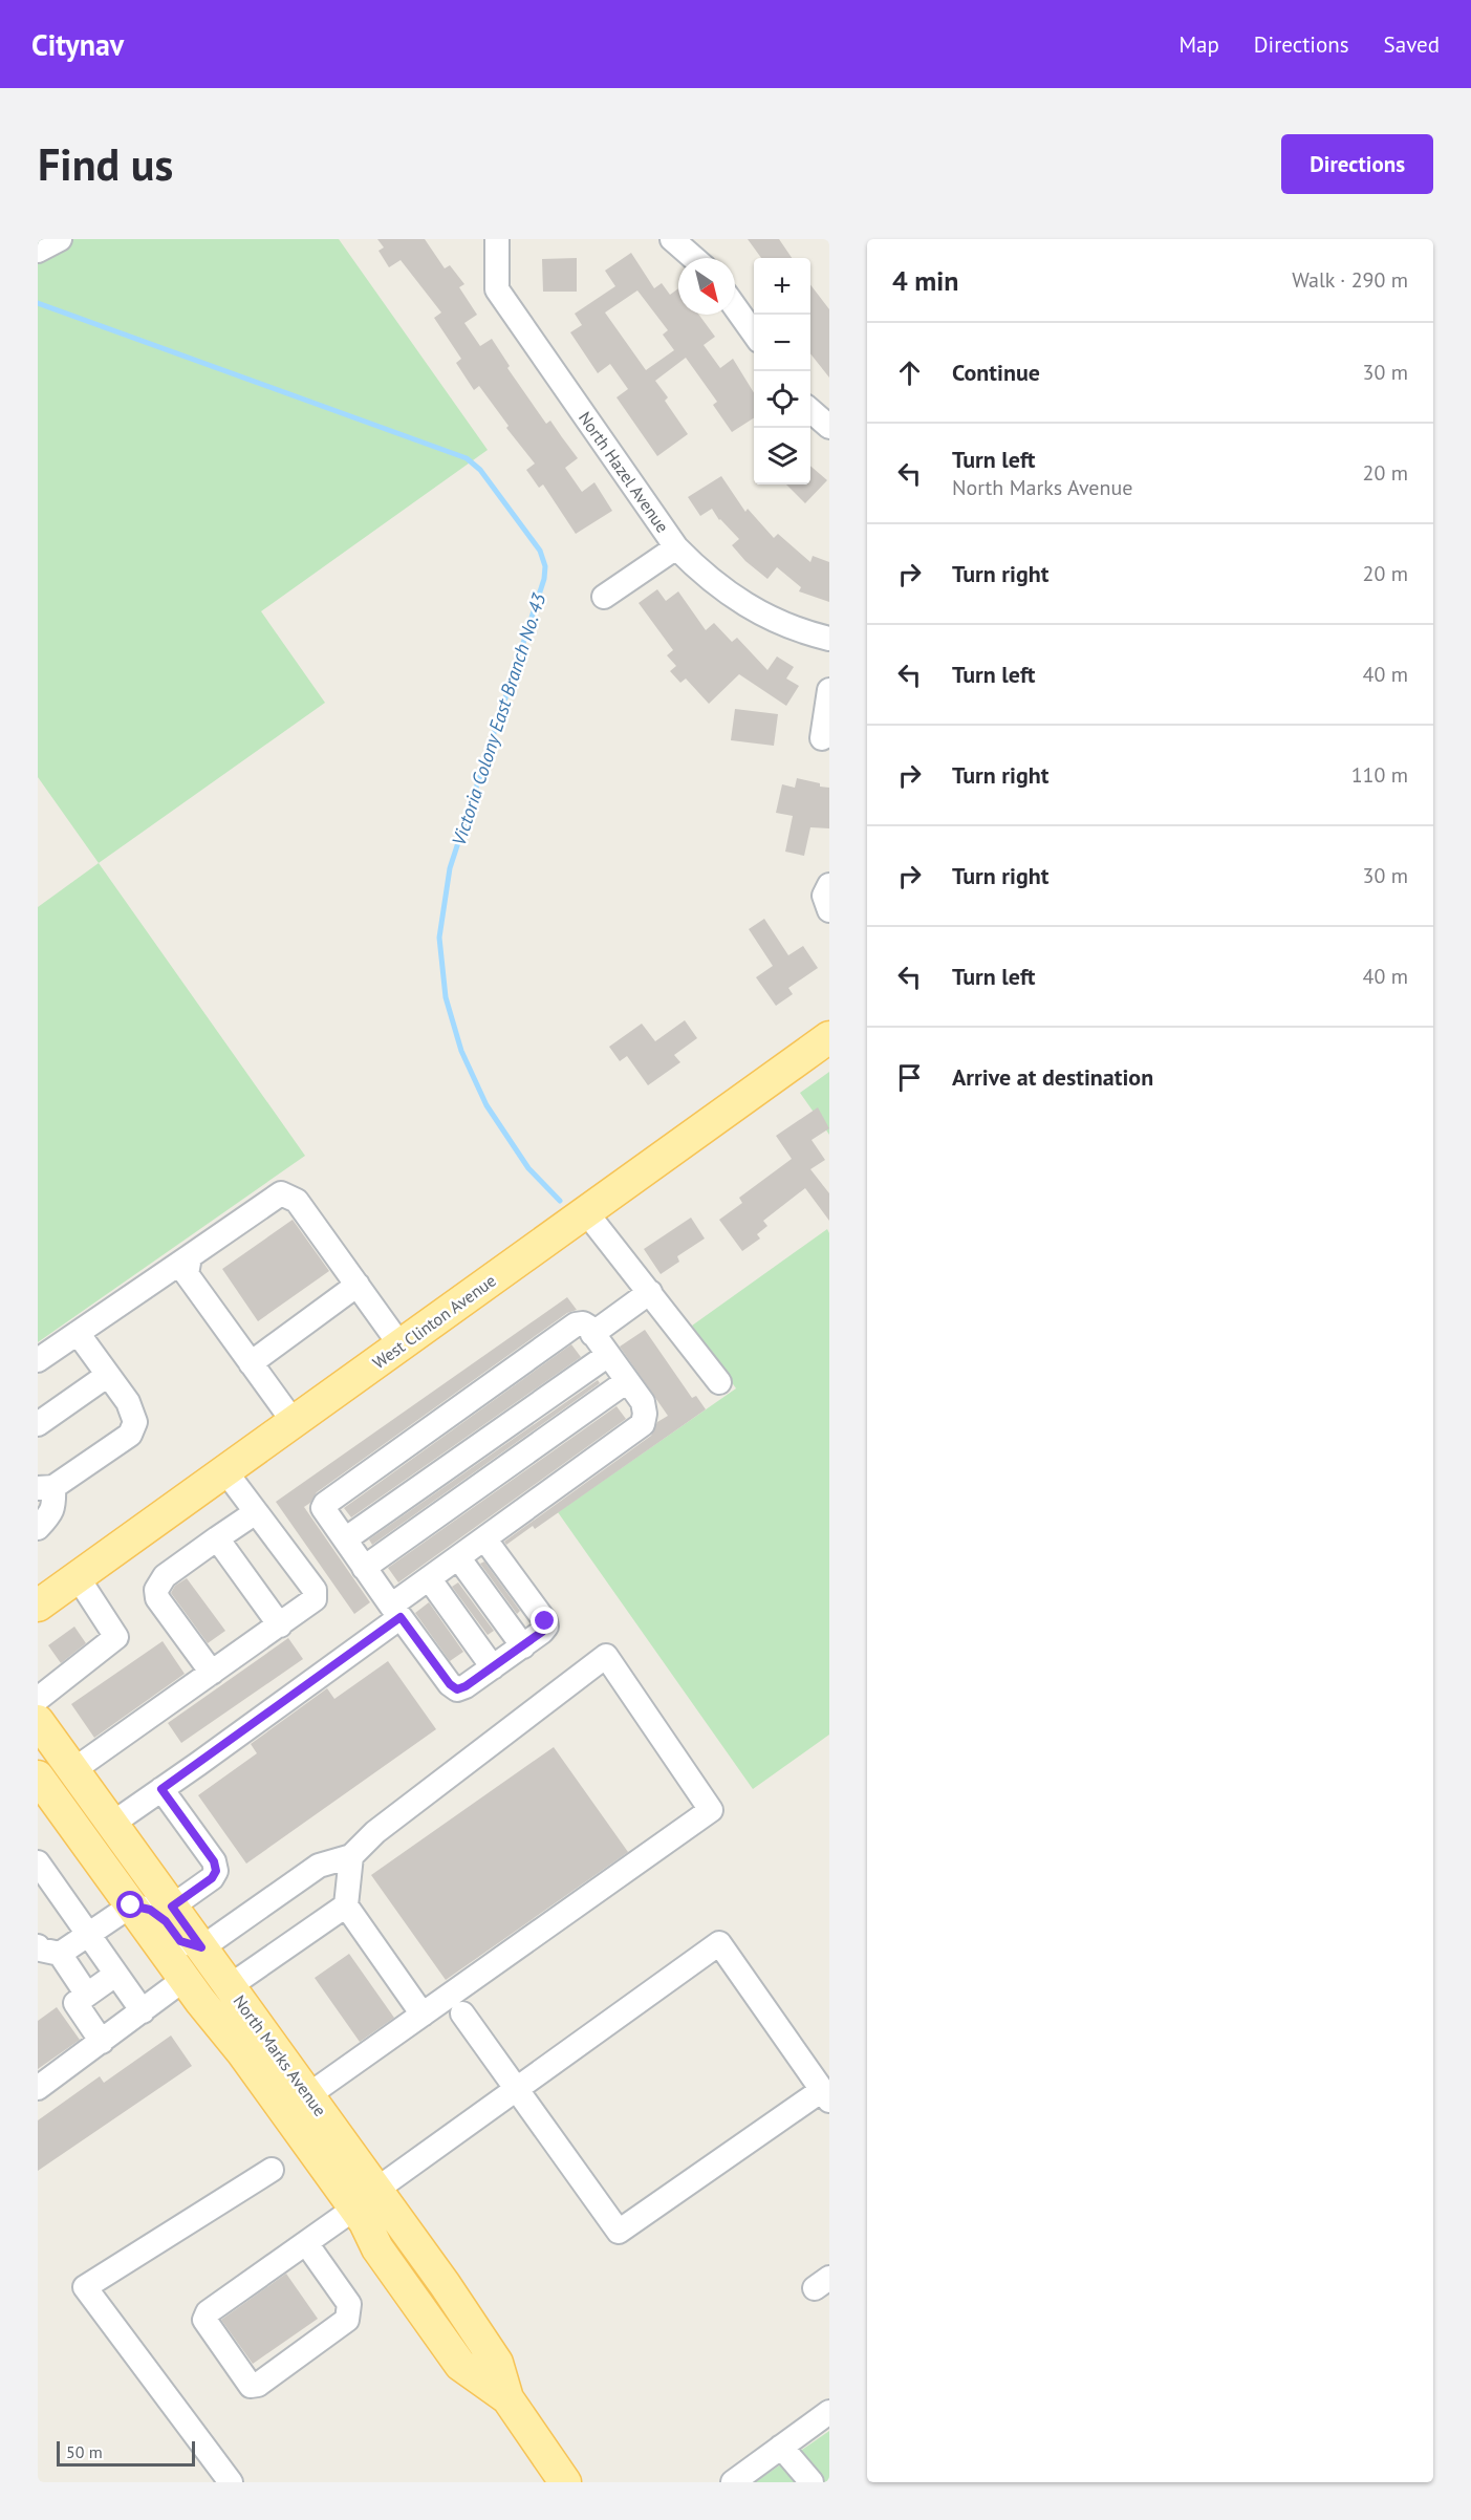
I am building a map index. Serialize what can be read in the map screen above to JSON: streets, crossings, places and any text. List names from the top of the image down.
{
  "streets": {
    "main road": ["West Clinton Avenue", "North Marks Avenue"],
    "street": ["North Hazel Avenue"]
  },
  "water": ["Victoria Colony East Branch No. 43"],
  "scale_bar": "50 m",
  "north": "bottom right",
  "page": {
    "header": "Citynav",
    "nav": ["Map", "Directions", "Saved"],
    "buttons": "Directions",
    "title": "Find us",
    "heading": ["4 min", "Walk · 290 m"],
    "map_buttons": ["+", "−"],
    "list": [
      ["Continue", "30 m"],
      ["Turn left", "North Marks Avenue", "20 m"],
      ["Turn right", "20 m"],
      ["Turn left", "40 m"],
      ["Turn right", "110 m"],
      ["Turn right", "30 m"],
      ["Turn left", "40 m"],
      "Arrive at destination"
    ],
    "scale": "50 m"
  }
}
